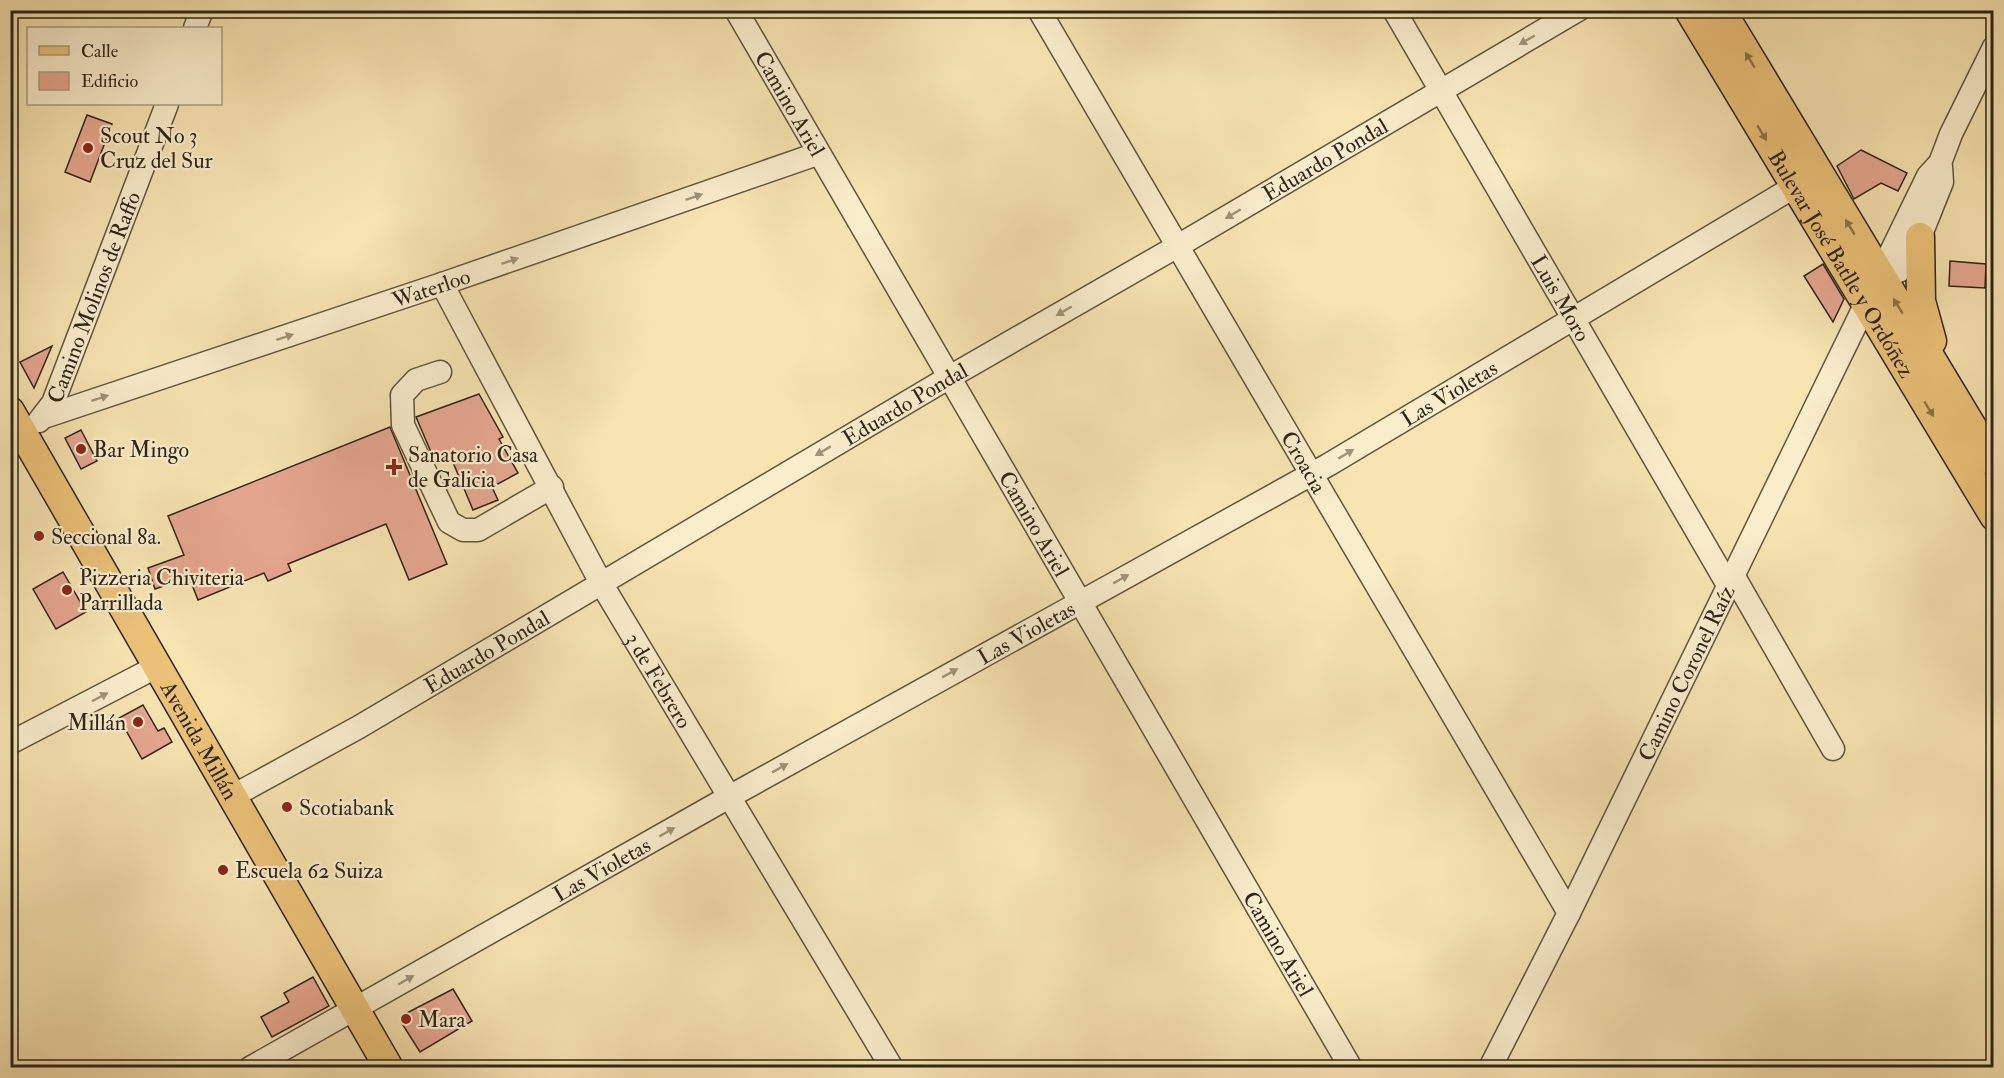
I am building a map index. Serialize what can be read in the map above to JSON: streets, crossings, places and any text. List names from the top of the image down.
{
  "streets": {
    "main road": ["Bulevar José Batlle y Ordóñez", "Avenida Millán"],
    "street": [
      "Camino Ariel",
      "Eduardo Pondal",
      "Waterloo",
      "Camino Molinos de Raffo",
      "Luis Moro",
      "Las Violetas",
      "Croacia",
      "Camino Coronel Raíz",
      "3 de Febrero"
    ]
  },
  "crossings": [
    ["Camino Ariel", "Eduardo Pondal"],
    ["Camino Ariel", "Waterloo"],
    ["Camino Ariel", "Las Violetas"],
    ["Eduardo Pondal", "Luis Moro"],
    ["Eduardo Pondal", "Croacia"],
    ["Eduardo Pondal", "3 de Febrero"],
    ["Eduardo Pondal", "Avenida Millán"],
    ["Bulevar José Batlle y Ordóñez", "Las Violetas"],
    ["Bulevar José Batlle y Ordóñez", "Camino Coronel Raíz"],
    ["Waterloo", "Camino Molinos de Raffo"],
    ["Waterloo", "3 de Febrero"],
    ["Waterloo", "Avenida Millán"],
    ["Camino Molinos de Raffo", "Avenida Millán"],
    ["Luis Moro", "Las Violetas"],
    ["Luis Moro", "Camino Coronel Raíz"],
    ["Las Violetas", "Croacia"],
    ["Las Violetas", "3 de Febrero"],
    ["Las Violetas", "Avenida Millán"],
    ["Croacia", "Camino Coronel Raíz"]
  ],
  "one_way": ["Eduardo Pondal", "Waterloo", "Las Violetas"],
  "places": {
    "other": [
      "Scout No 3 Cruz del Sur",
      "Bar Mingo",
      "Seccional 8a.",
      "Pizzeria Chiviteria Parrillada",
      "Millán",
      "Scotiabank",
      "Escuela 62 Suiza",
      "Mara"
    ],
    "health": ["Sanatorio Casa de Galicia"]
  },
  "legend": ["Calle", "Edificio"]
}
